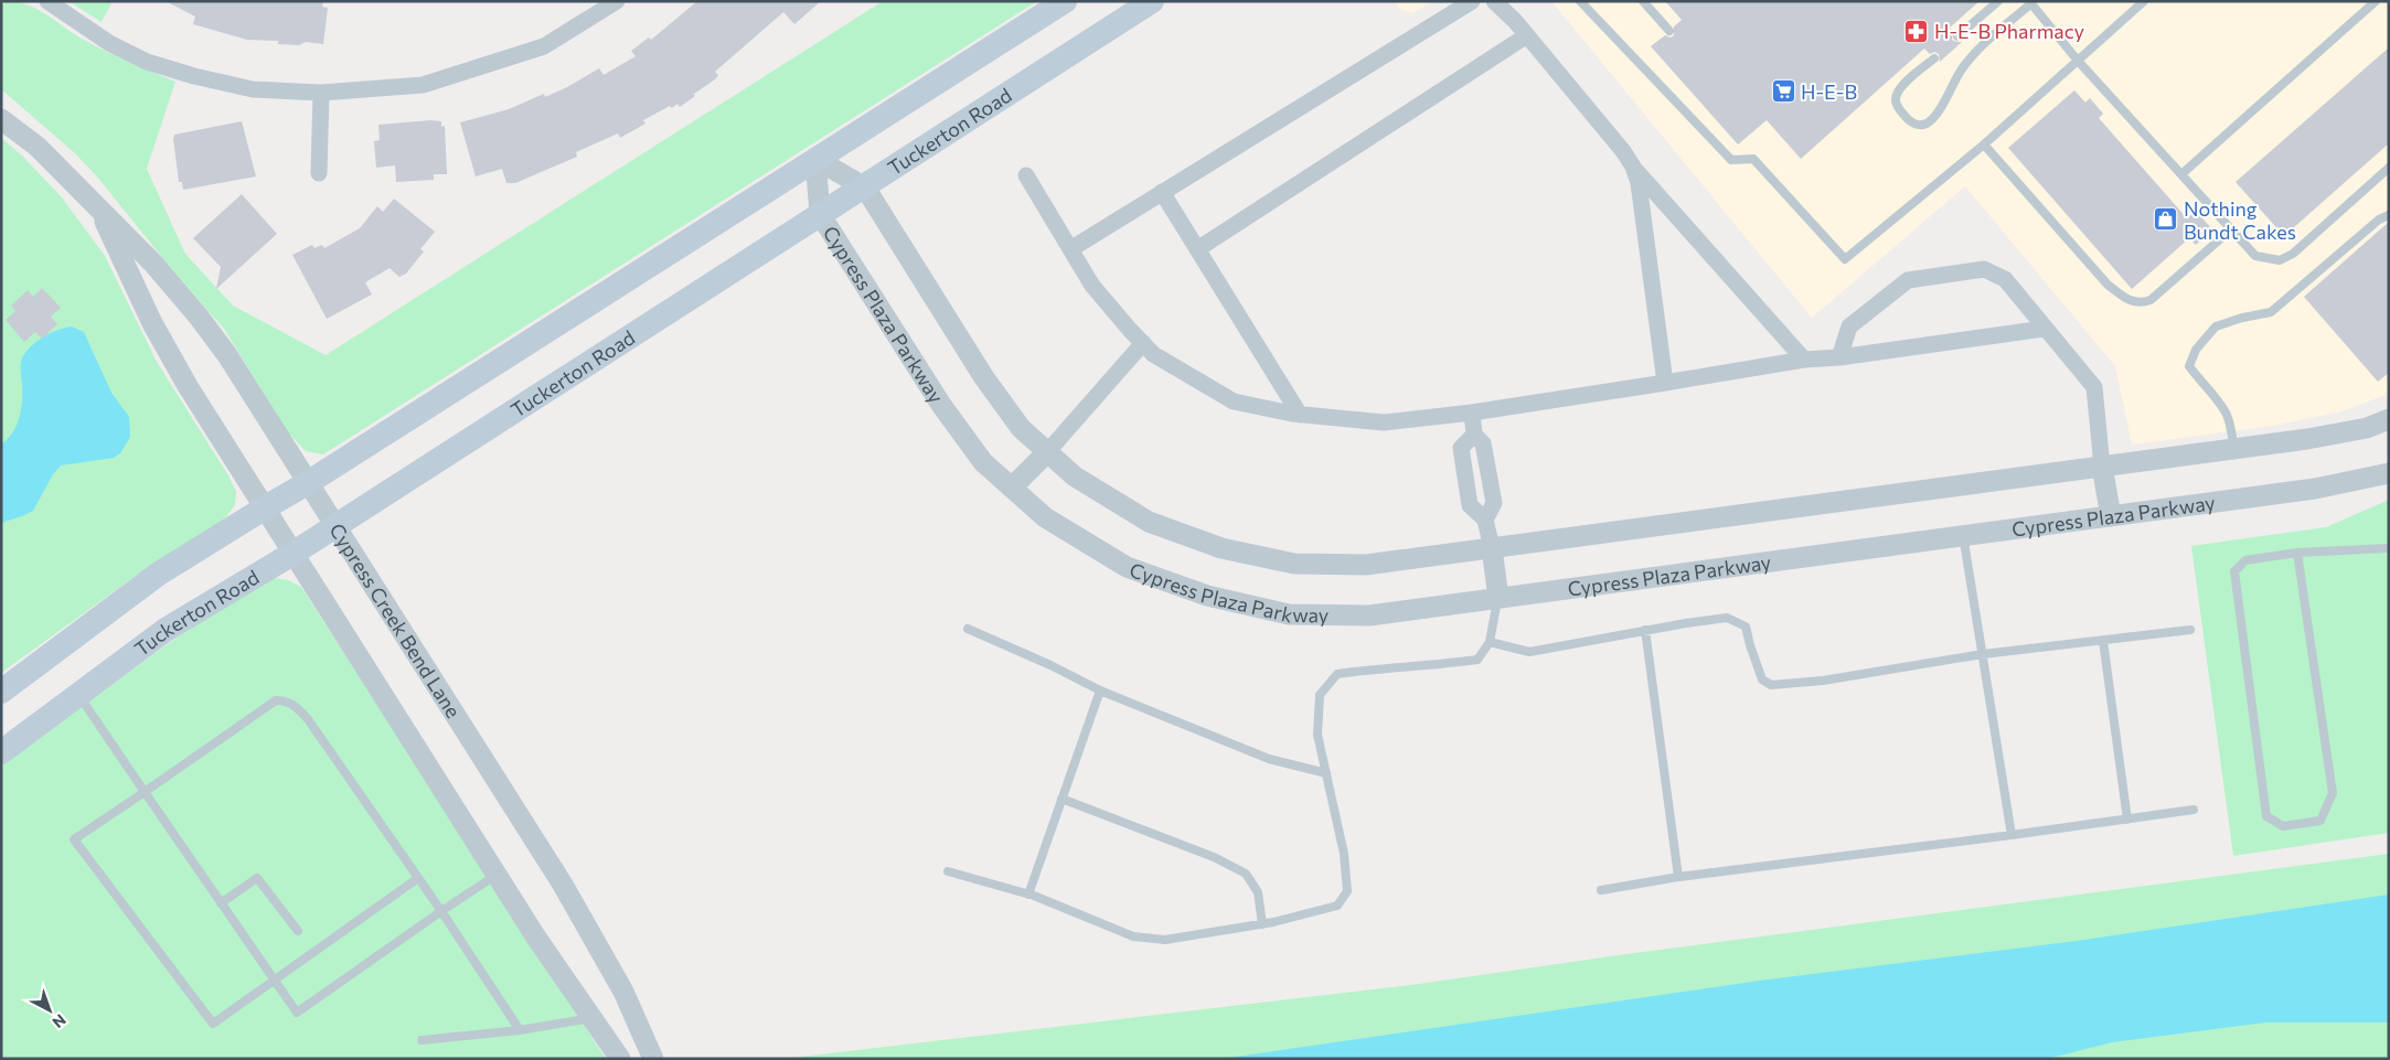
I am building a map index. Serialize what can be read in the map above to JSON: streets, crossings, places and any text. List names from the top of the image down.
{
  "streets": {
    "main road": ["Tuckerton Road"],
    "street": ["Cypress Plaza Parkway", "Cypress Creek Bend Lane"]
  },
  "crossings": [
    ["Tuckerton Road", "Cypress Plaza Parkway"],
    ["Tuckerton Road", "Cypress Creek Bend Lane"]
  ],
  "places": {
    "pharmacy": ["H-E-B Pharmacy"],
    "supermarket": ["H-E-B"],
    "shop": ["Nothing Bundt Cakes"]
  },
  "north": "bottom right"
}
